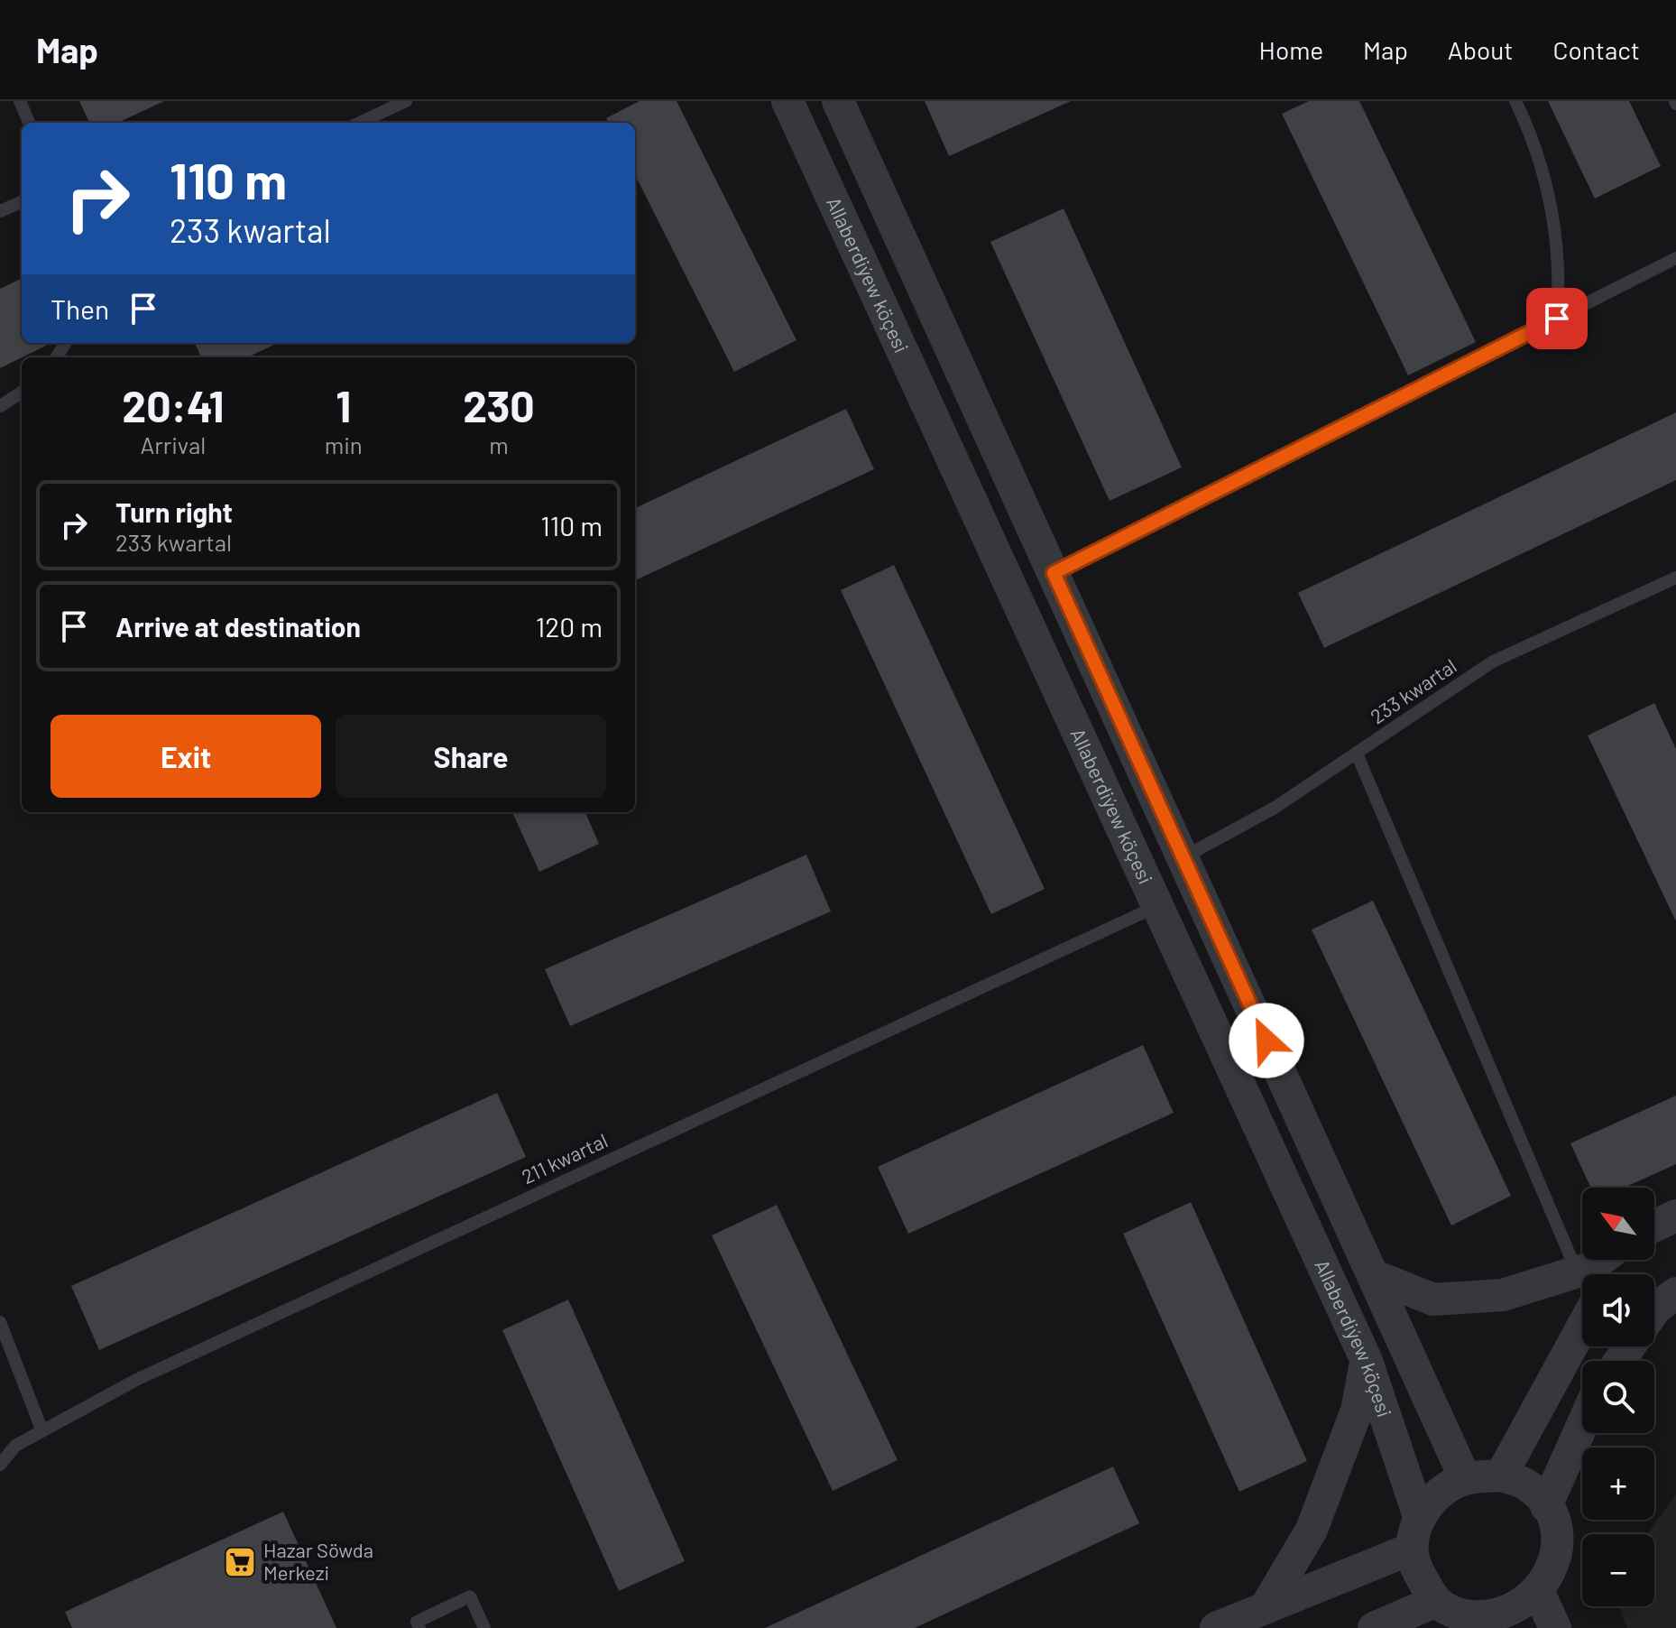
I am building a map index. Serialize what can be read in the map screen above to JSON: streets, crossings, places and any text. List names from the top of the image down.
{
  "streets": {
    "street": ["Allaberdiýew köçesi"],
    "lane": ["233 kwartal", "211 kwartal"]
  },
  "crossings": [
    ["Allaberdiýew köçesi", "211 kwartal"]
  ],
  "places": {
    "supermarket": ["Hazar Söwda Merkezi"]
  },
  "north": "top left",
  "page": {
    "header": "Map",
    "nav": [
      "Home",
      "Map",
      "About",
      "Contact"
    ],
    "turn": ["110 m", "233 kwartal"],
    "then": "Then",
    "eta": [
      "20:41",
      "Arrival",
      "1",
      "min",
      "230",
      "m"
    ],
    "list": [
      {
        "name": "Turn right",
        "note": "233 kwartal",
        "value": "110 m"
      },
      {
        "name": "Arrive at destination",
        "value": "120 m"
      }
    ],
    "buttons": ["Exit", "Share"],
    "map_buttons": ["+", "−"]
  }
}
